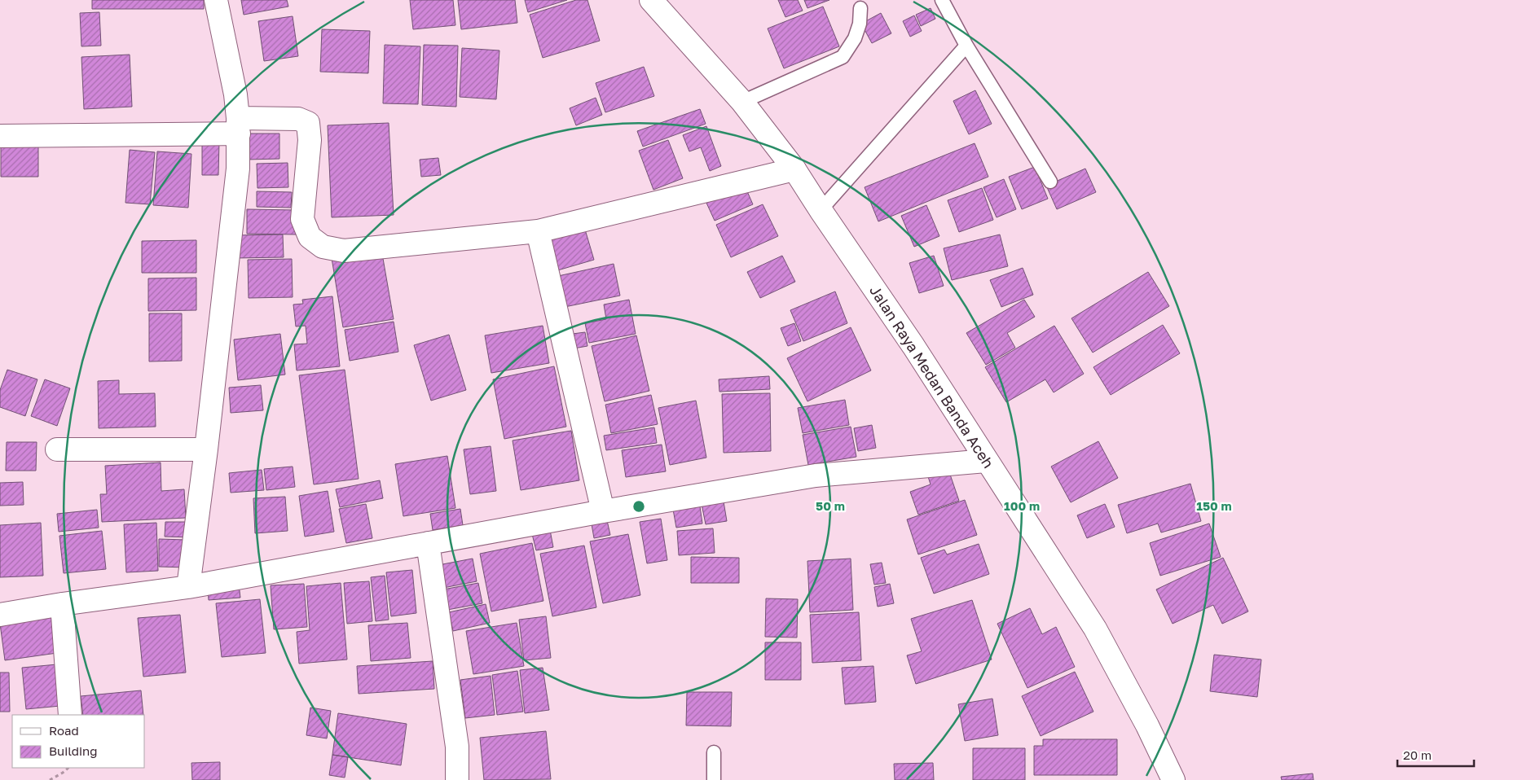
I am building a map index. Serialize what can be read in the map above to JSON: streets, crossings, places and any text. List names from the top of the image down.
{
  "streets": {
    "main road": ["Jalan Raya Medan Banda Aceh"]
  },
  "legend": ["Road", "Building"],
  "scale_bar": "20 m",
  "rings": ["50 m", "100 m", "150 m"]
}
